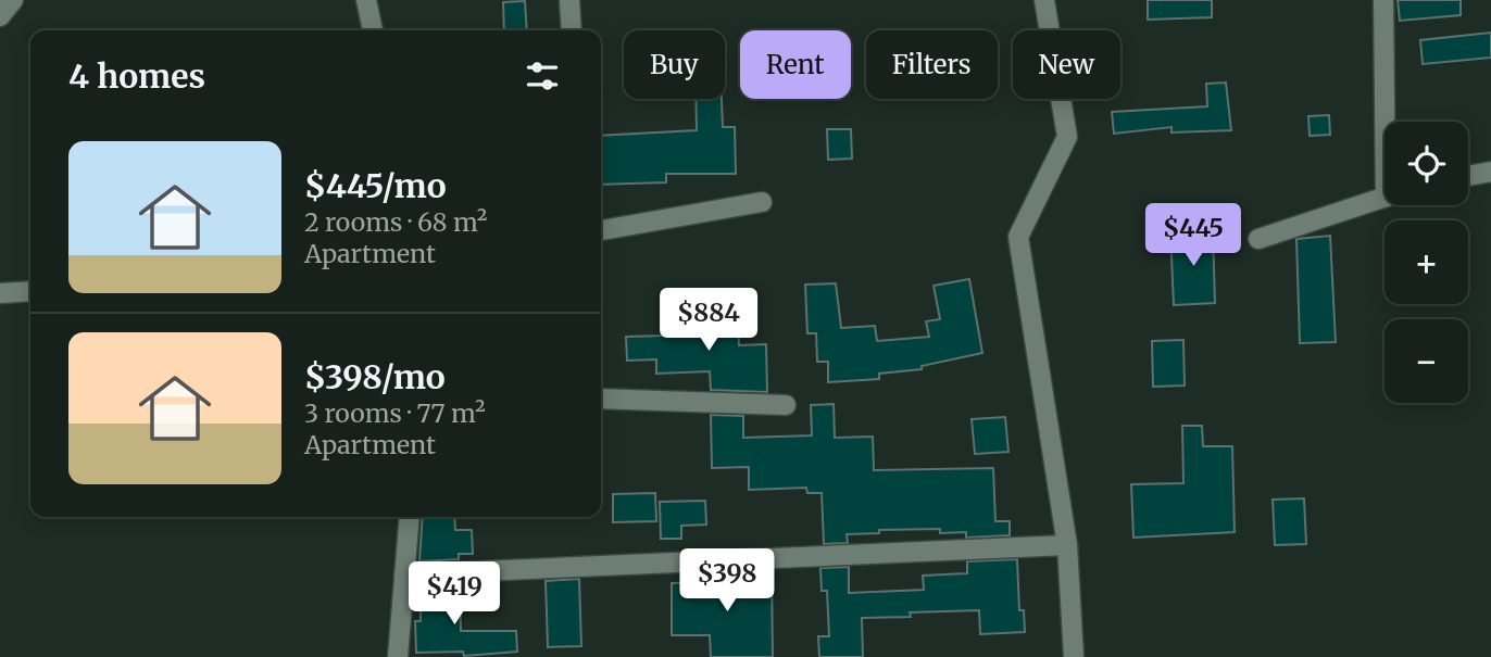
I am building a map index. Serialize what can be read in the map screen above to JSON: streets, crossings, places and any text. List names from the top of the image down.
{
  "page": {
    "chip": [
      "Buy",
      "Rent",
      "Filters",
      "New"
    ],
    "heading": "4 homes",
    "map_buttons": ["+", "−"],
    "list": [
      {
        "name": "$445/mo",
        "note": "2 rooms · 68 m² · Apartment"
      },
      {
        "name": "$398/mo",
        "note": "3 rooms · 77 m² · Apartment"
      }
    ],
    "price": [
      "$445",
      "$884",
      "$398",
      "$419"
    ]
  }
}
